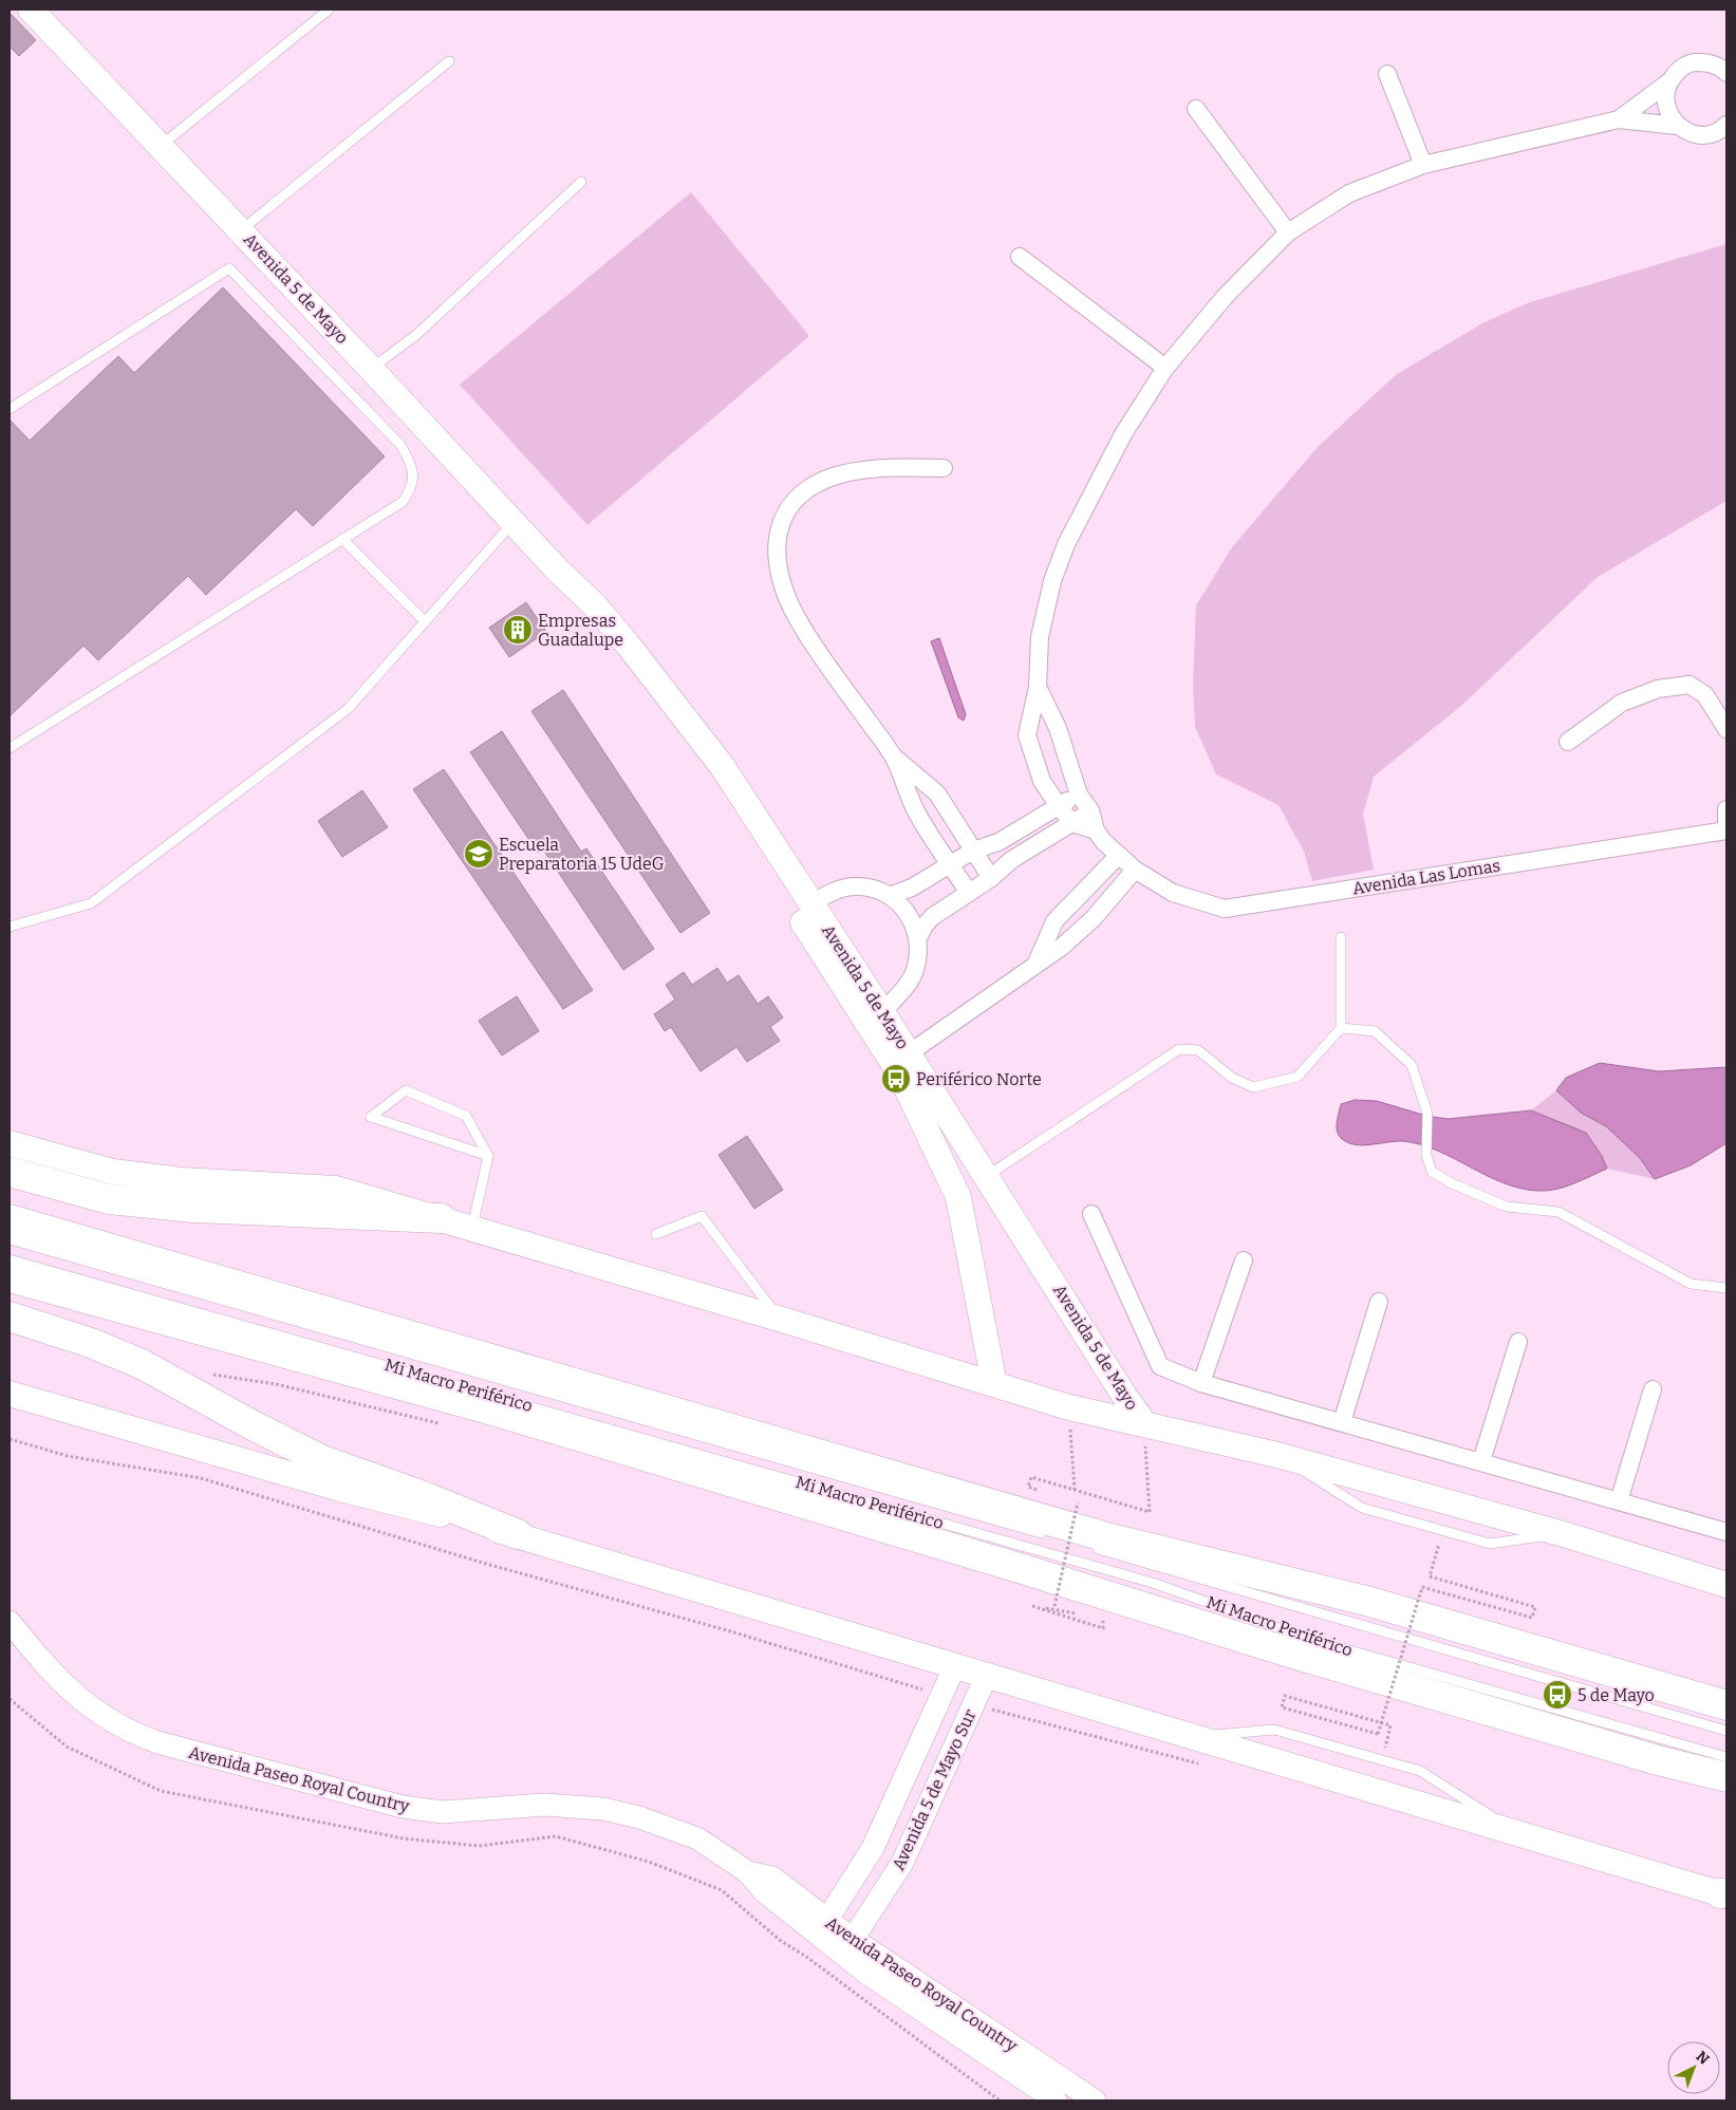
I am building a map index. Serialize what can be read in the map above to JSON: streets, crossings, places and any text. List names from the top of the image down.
{
  "streets": {
    "main road": ["Avenida 5 de Mayo"],
    "street": ["Avenida Las Lomas", "Avenida Paseo Royal Country", "Avenida 5 de Mayo Sur"],
    "lane": ["Mi Macro Periférico"]
  },
  "crossings": [
    ["Avenida Paseo Royal Country", "Avenida 5 de Mayo Sur"]
  ],
  "places": {
    "building": ["Empresas Guadalupe"],
    "school or university": ["Escuela Preparatoria 15 UdeG"],
    "bus stop": ["Periférico Norte", "5 de Mayo"]
  },
  "north": "top right"
}
